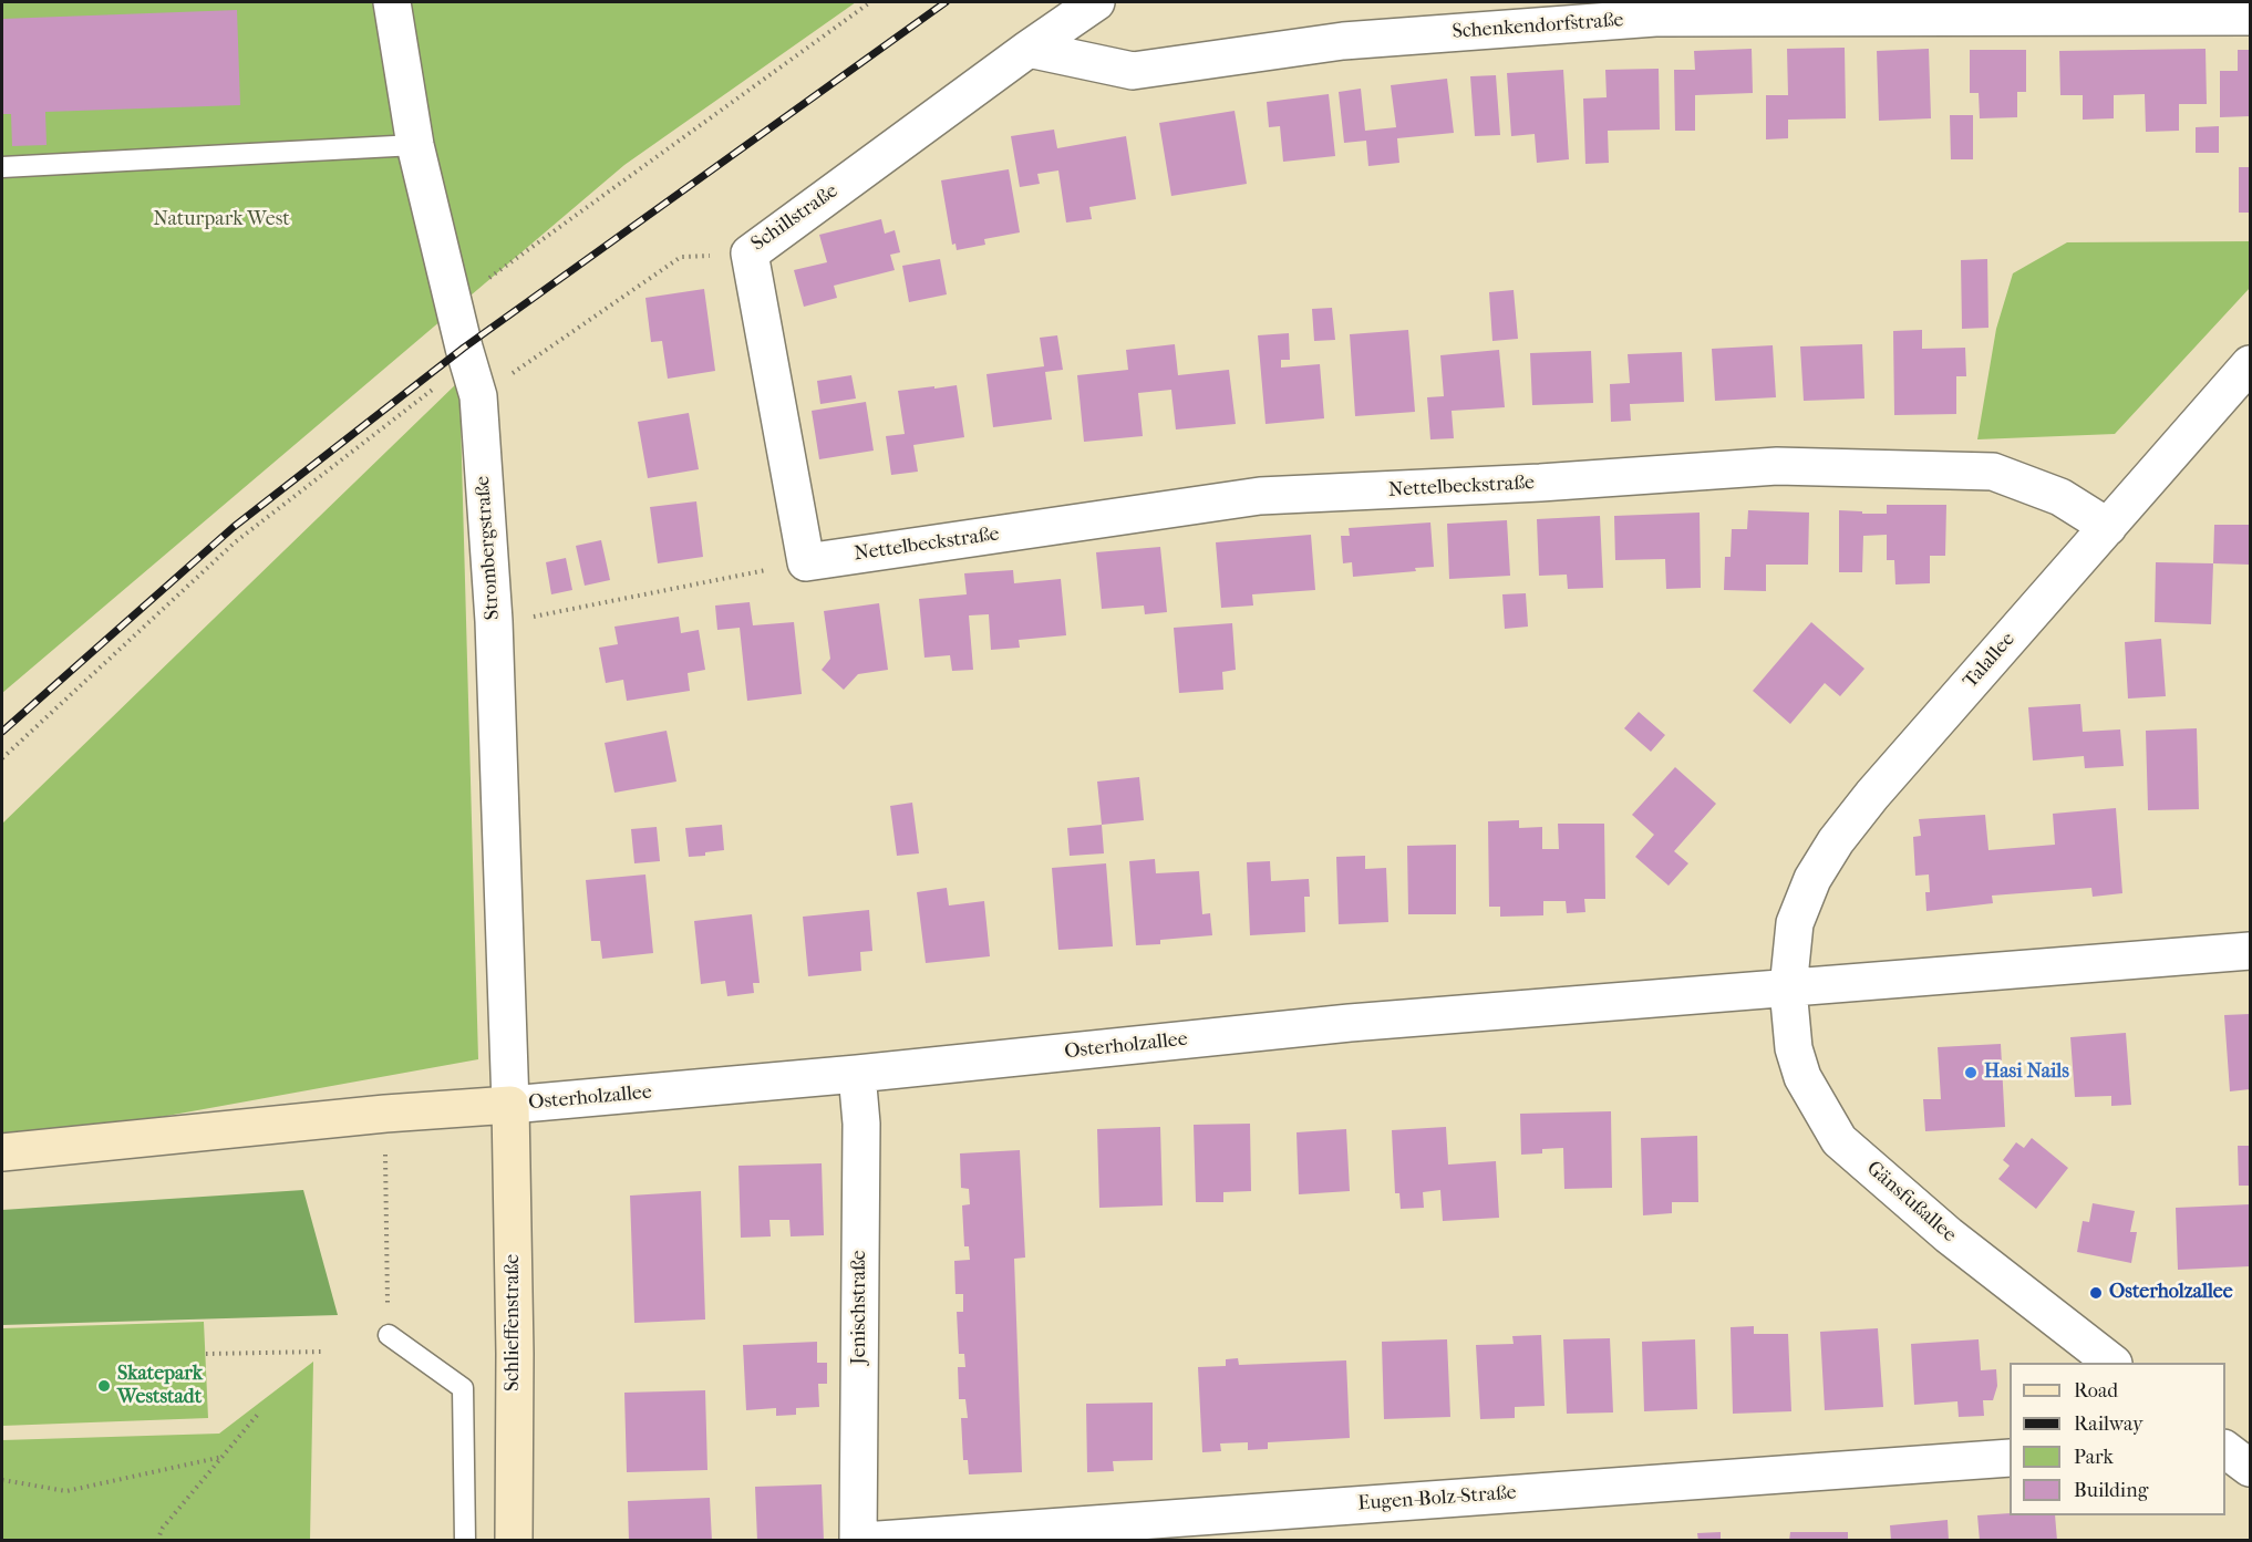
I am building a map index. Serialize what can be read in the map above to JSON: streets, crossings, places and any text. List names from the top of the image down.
{
  "streets": {
    "street": [
      "Schenkendorfstraße",
      "Schillstraße",
      "Nettelbeckstraße",
      "Strombergstraße",
      "Talallee",
      "Osterholzallee",
      "Gänsfußallee",
      "Jenischstraße",
      "Schlieffenstraße",
      "Eugen-Bolz-Straße"
    ]
  },
  "crossings": [
    ["Schenkendorfstraße", "Schillstraße"],
    ["Schillstraße", "Strombergstraße"],
    ["Nettelbeckstraße", "Talallee"],
    ["Strombergstraße", "Osterholzallee"],
    ["Strombergstraße", "Schlieffenstraße"],
    ["Talallee", "Osterholzallee"],
    ["Talallee", "Gänsfußallee"],
    ["Osterholzallee", "Gänsfußallee"],
    ["Osterholzallee", "Jenischstraße"],
    ["Osterholzallee", "Schlieffenstraße"],
    ["Jenischstraße", "Eugen-Bolz-Straße"]
  ],
  "parks": ["Naturpark West"],
  "places": ["Hasi Nails", "Osterholzallee", "Skatepark Weststadt"],
  "legend": [
    "Road",
    "Railway",
    "Park",
    "Building"
  ]
}
